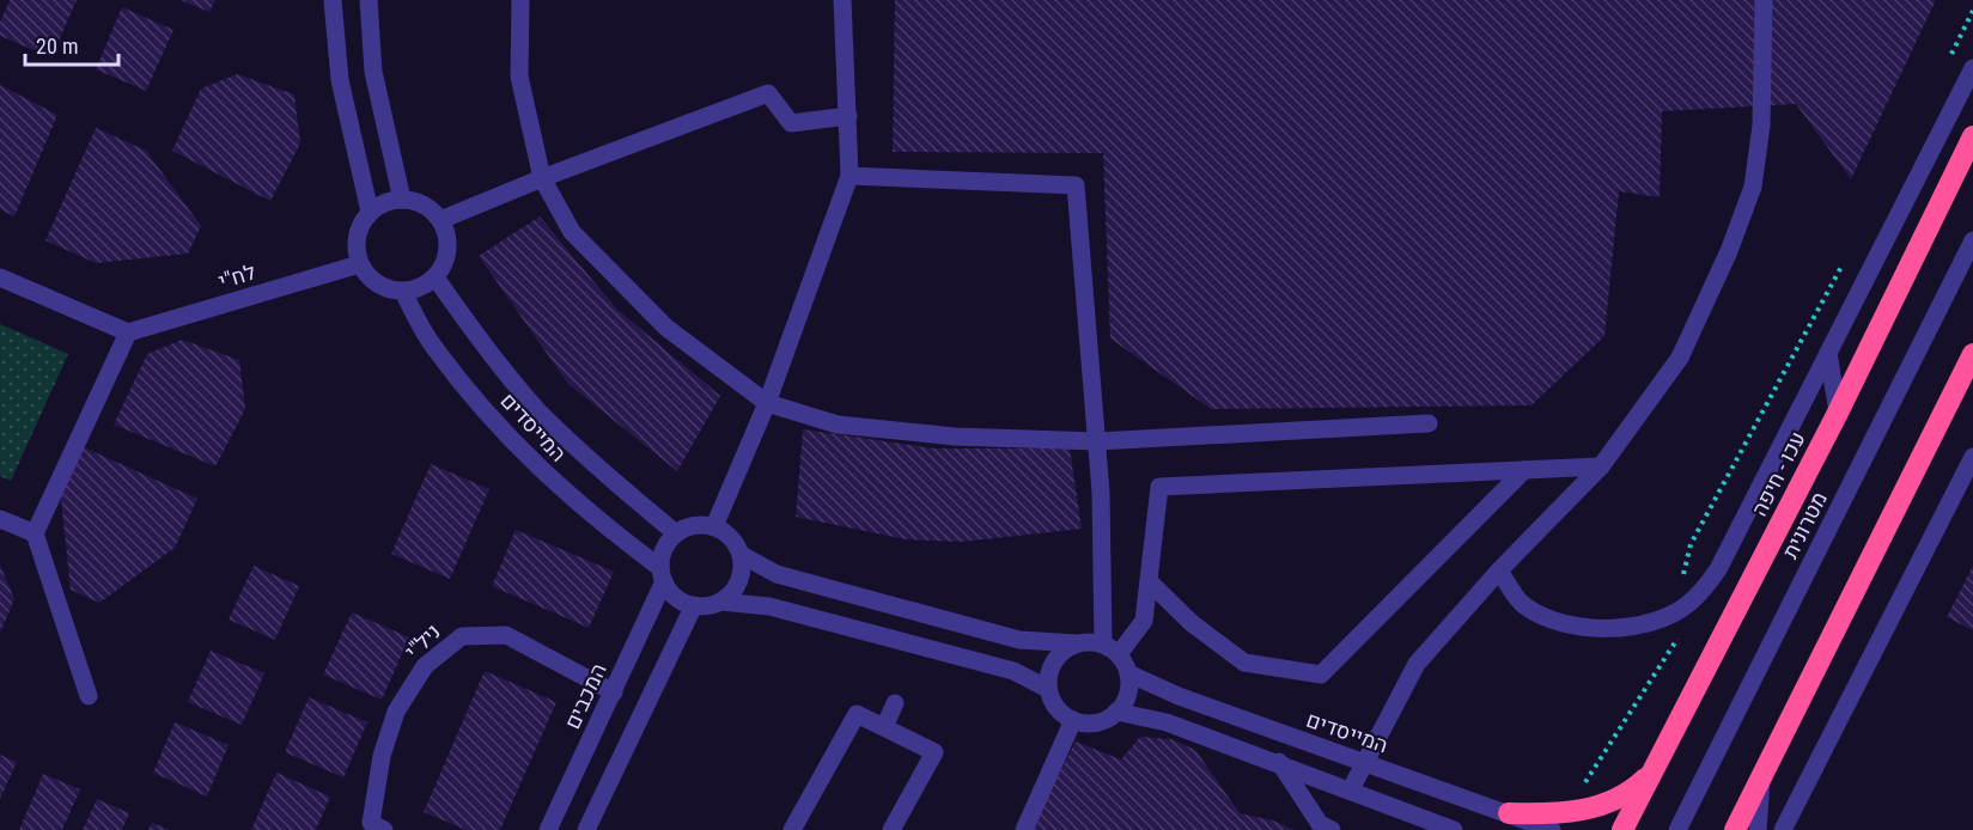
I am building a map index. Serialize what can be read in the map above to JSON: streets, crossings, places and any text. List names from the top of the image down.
{
  "streets": {
    "highway": ["עכו - חיפה"],
    "street": [
      "לח\"י",
      "המייסדים",
      "מטרונית",
      "ניל\"י",
      "המכבים"
    ]
  },
  "crossings": [
    ["לח\"י", "המייסדים"],
    ["המייסדים", "המכבים"],
    ["ניל\"י", "המכבים"]
  ],
  "scale_bar": "20 m"
}
